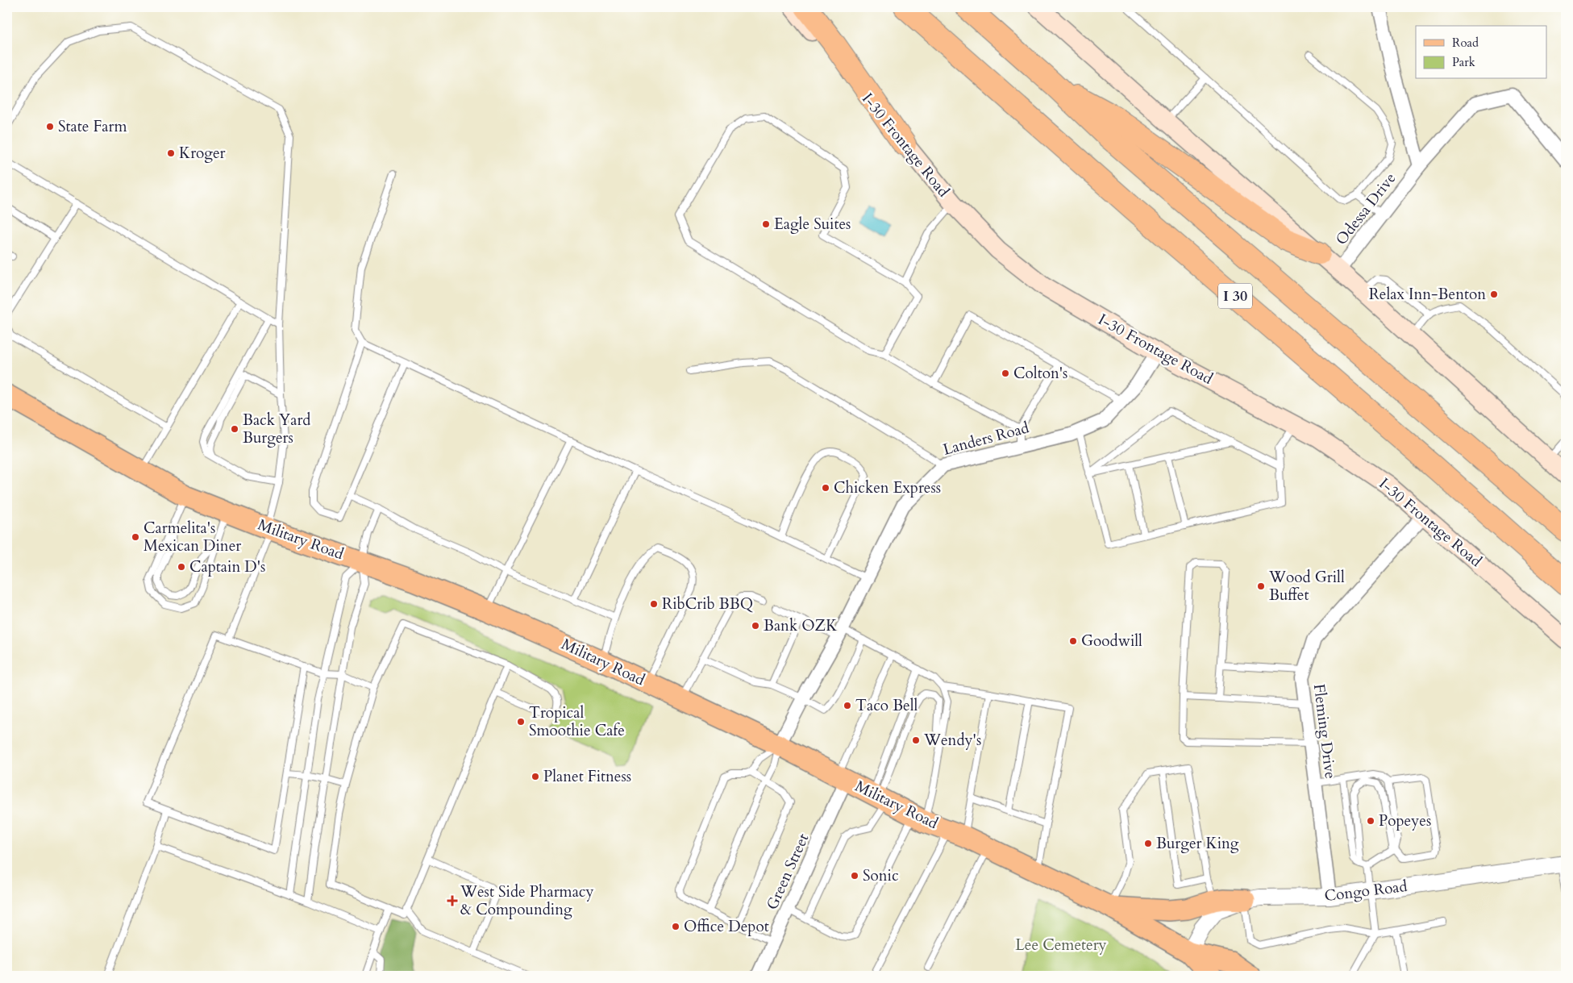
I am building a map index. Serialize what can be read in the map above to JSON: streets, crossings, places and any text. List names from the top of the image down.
{
  "streets": {
    "highway": ["I 30"],
    "main road": ["I-30 Frontage Road", "Military Road"],
    "street": [
      "Odessa Drive",
      "Landers Road",
      "Fleming Drive",
      "Green Street",
      "Congo Road"
    ]
  },
  "crossings": [
    ["I-30 Frontage Road", "Landers Road"],
    ["I-30 Frontage Road", "Fleming Drive"],
    ["Landers Road", "Military Road"],
    ["Military Road", "Green Street"],
    ["Fleming Drive", "Congo Road"]
  ],
  "parks": ["Lee Cemetery"],
  "places": {
    "other": [
      "State Farm",
      "Kroger",
      "Eagle Suites",
      "Relax Inn-Benton",
      "Colton's",
      "Back Yard Burgers",
      "Chicken Express",
      "Carmelita's Mexican Diner",
      "Captain D's",
      "Wood Grill Buffet",
      "RibCrib BBQ",
      "Bank OZK",
      "Goodwill",
      "Taco Bell",
      "Tropical Smoothie Cafe",
      "Wendy's",
      "Planet Fitness",
      "Popeyes",
      "Burger King",
      "Sonic",
      "Office Depot"
    ],
    "health": ["West Side Pharmacy & Compounding"]
  },
  "legend": ["Road", "Park"]
}
